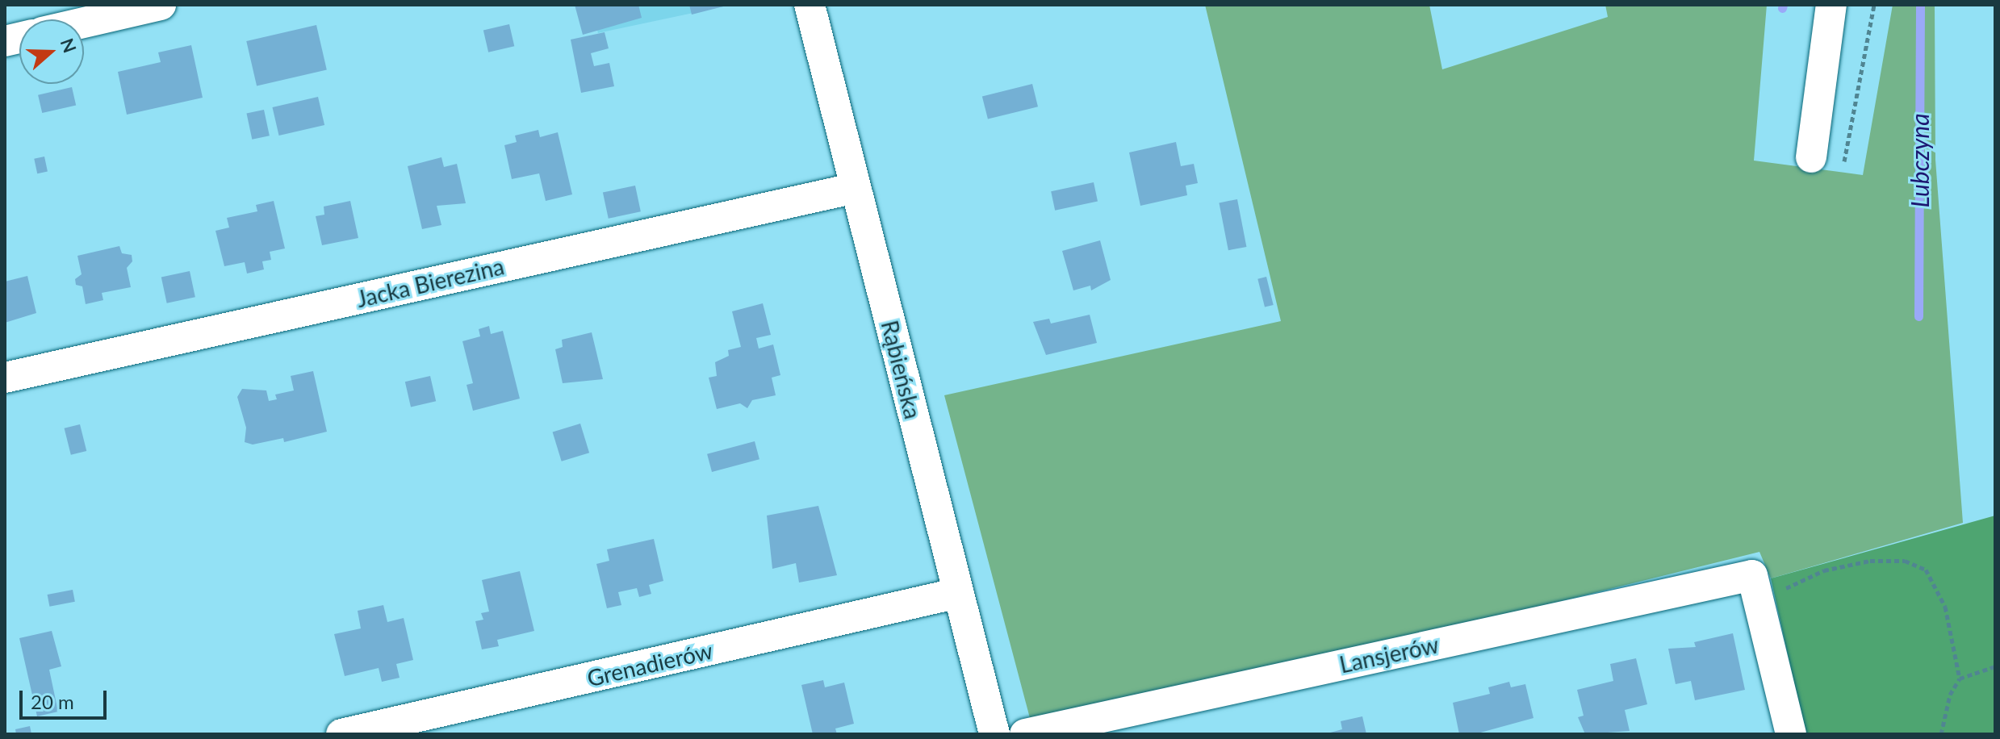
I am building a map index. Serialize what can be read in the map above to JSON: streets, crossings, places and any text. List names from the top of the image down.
{
  "streets": {
    "street": [
      "Jacka Bierezina",
      "Rąbieńska",
      "Lansjerów",
      "Grenadierów"
    ]
  },
  "crossings": [
    ["Jacka Bierezina", "Rąbieńska"],
    ["Rąbieńska", "Grenadierów"]
  ],
  "water": ["Lubczyna"],
  "scale_bar": "20 m",
  "north": "right"
}
